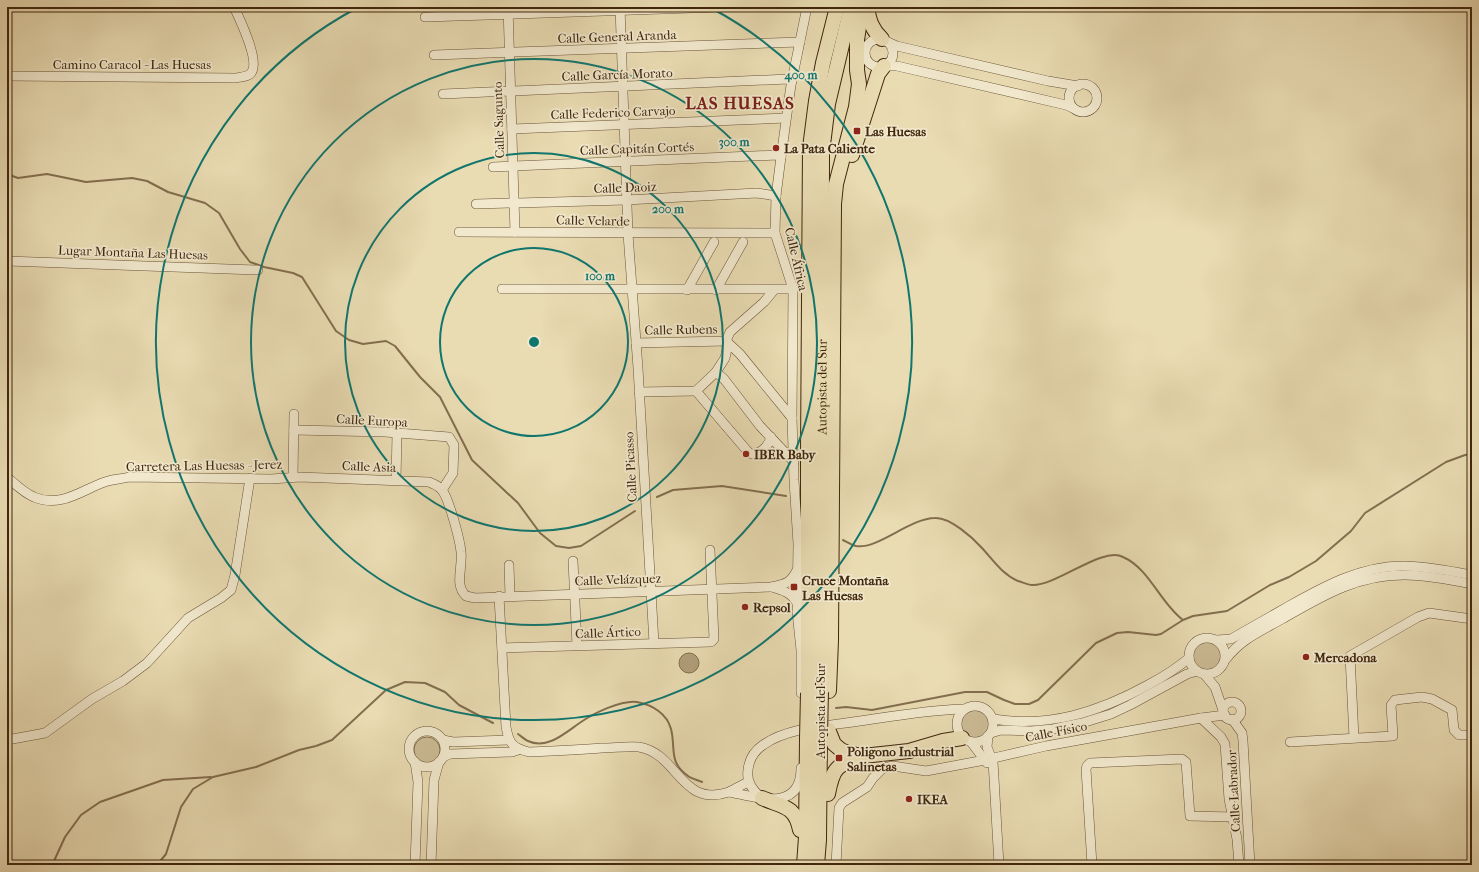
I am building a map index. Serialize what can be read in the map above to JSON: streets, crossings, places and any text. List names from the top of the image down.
{
  "streets": {
    "highway": ["Autopista del Sur"],
    "street": [
      "Calle General Aranda",
      "Camino Caracol - Las Huesas",
      "Calle García Morato",
      "Calle Federico Carvajo",
      "Calle Sagunto",
      "Calle Capitán Cortés",
      "Calle Daoiz",
      "Calle Velarde",
      "Lugar Montaña Las Huesas",
      "Calle África",
      "Calle Rubens",
      "Calle Europa",
      "Carretera Las Huesas - Jerez",
      "Calle Asia",
      "Calle Picasso",
      "Calle Velázquez",
      "Calle Ártico",
      "Calle Físico",
      "Calle Labrador"
    ]
  },
  "crossings": [
    ["Calle General Aranda", "Calle Sagunto"],
    ["Calle General Aranda", "Calle África"],
    ["Calle General Aranda", "Calle Picasso"],
    ["Calle García Morato", "Calle Sagunto"],
    ["Calle García Morato", "Calle África"],
    ["Calle García Morato", "Calle Picasso"],
    ["Calle Federico Carvajo", "Calle Sagunto"],
    ["Calle Federico Carvajo", "Calle África"],
    ["Calle Federico Carvajo", "Calle Picasso"],
    ["Calle Sagunto", "Calle Capitán Cortés"],
    ["Calle Sagunto", "Calle Daoiz"],
    ["Calle Sagunto", "Calle Velarde"],
    ["Calle Capitán Cortés", "Calle África"],
    ["Calle Capitán Cortés", "Calle Picasso"],
    ["Calle Daoiz", "Calle África"],
    ["Calle Daoiz", "Calle Picasso"],
    ["Calle Velarde", "Calle África"],
    ["Calle Velarde", "Calle Picasso"],
    ["Calle África", "Autopista del Sur"],
    ["Calle África", "Calle Velázquez"],
    ["Calle Rubens", "Calle Picasso"],
    ["Calle Europa", "Calle Asia"],
    ["Calle Europa", "Calle Velázquez"],
    ["Carretera Las Huesas - Jerez", "Calle Asia"],
    ["Calle Asia", "Calle Velázquez"],
    ["Calle Picasso", "Calle Velázquez"],
    ["Calle Picasso", "Calle Ártico"],
    ["Calle Velázquez", "Calle Ártico"],
    ["Calle Físico", "Calle Labrador"]
  ],
  "districts": ["LAS HUESAS"],
  "places": {
    "transit": ["Las Huesas", "Cruce Montaña Las Huesas", "Poligono Industrial Salinetas"],
    "other": [
      "La Pata Caliente",
      "IBER Baby",
      "Repsol",
      "Mercadona",
      "IKEA"
    ]
  },
  "rings": [
    "400 m",
    "300 m",
    "200 m",
    "100 m"
  ]
}
